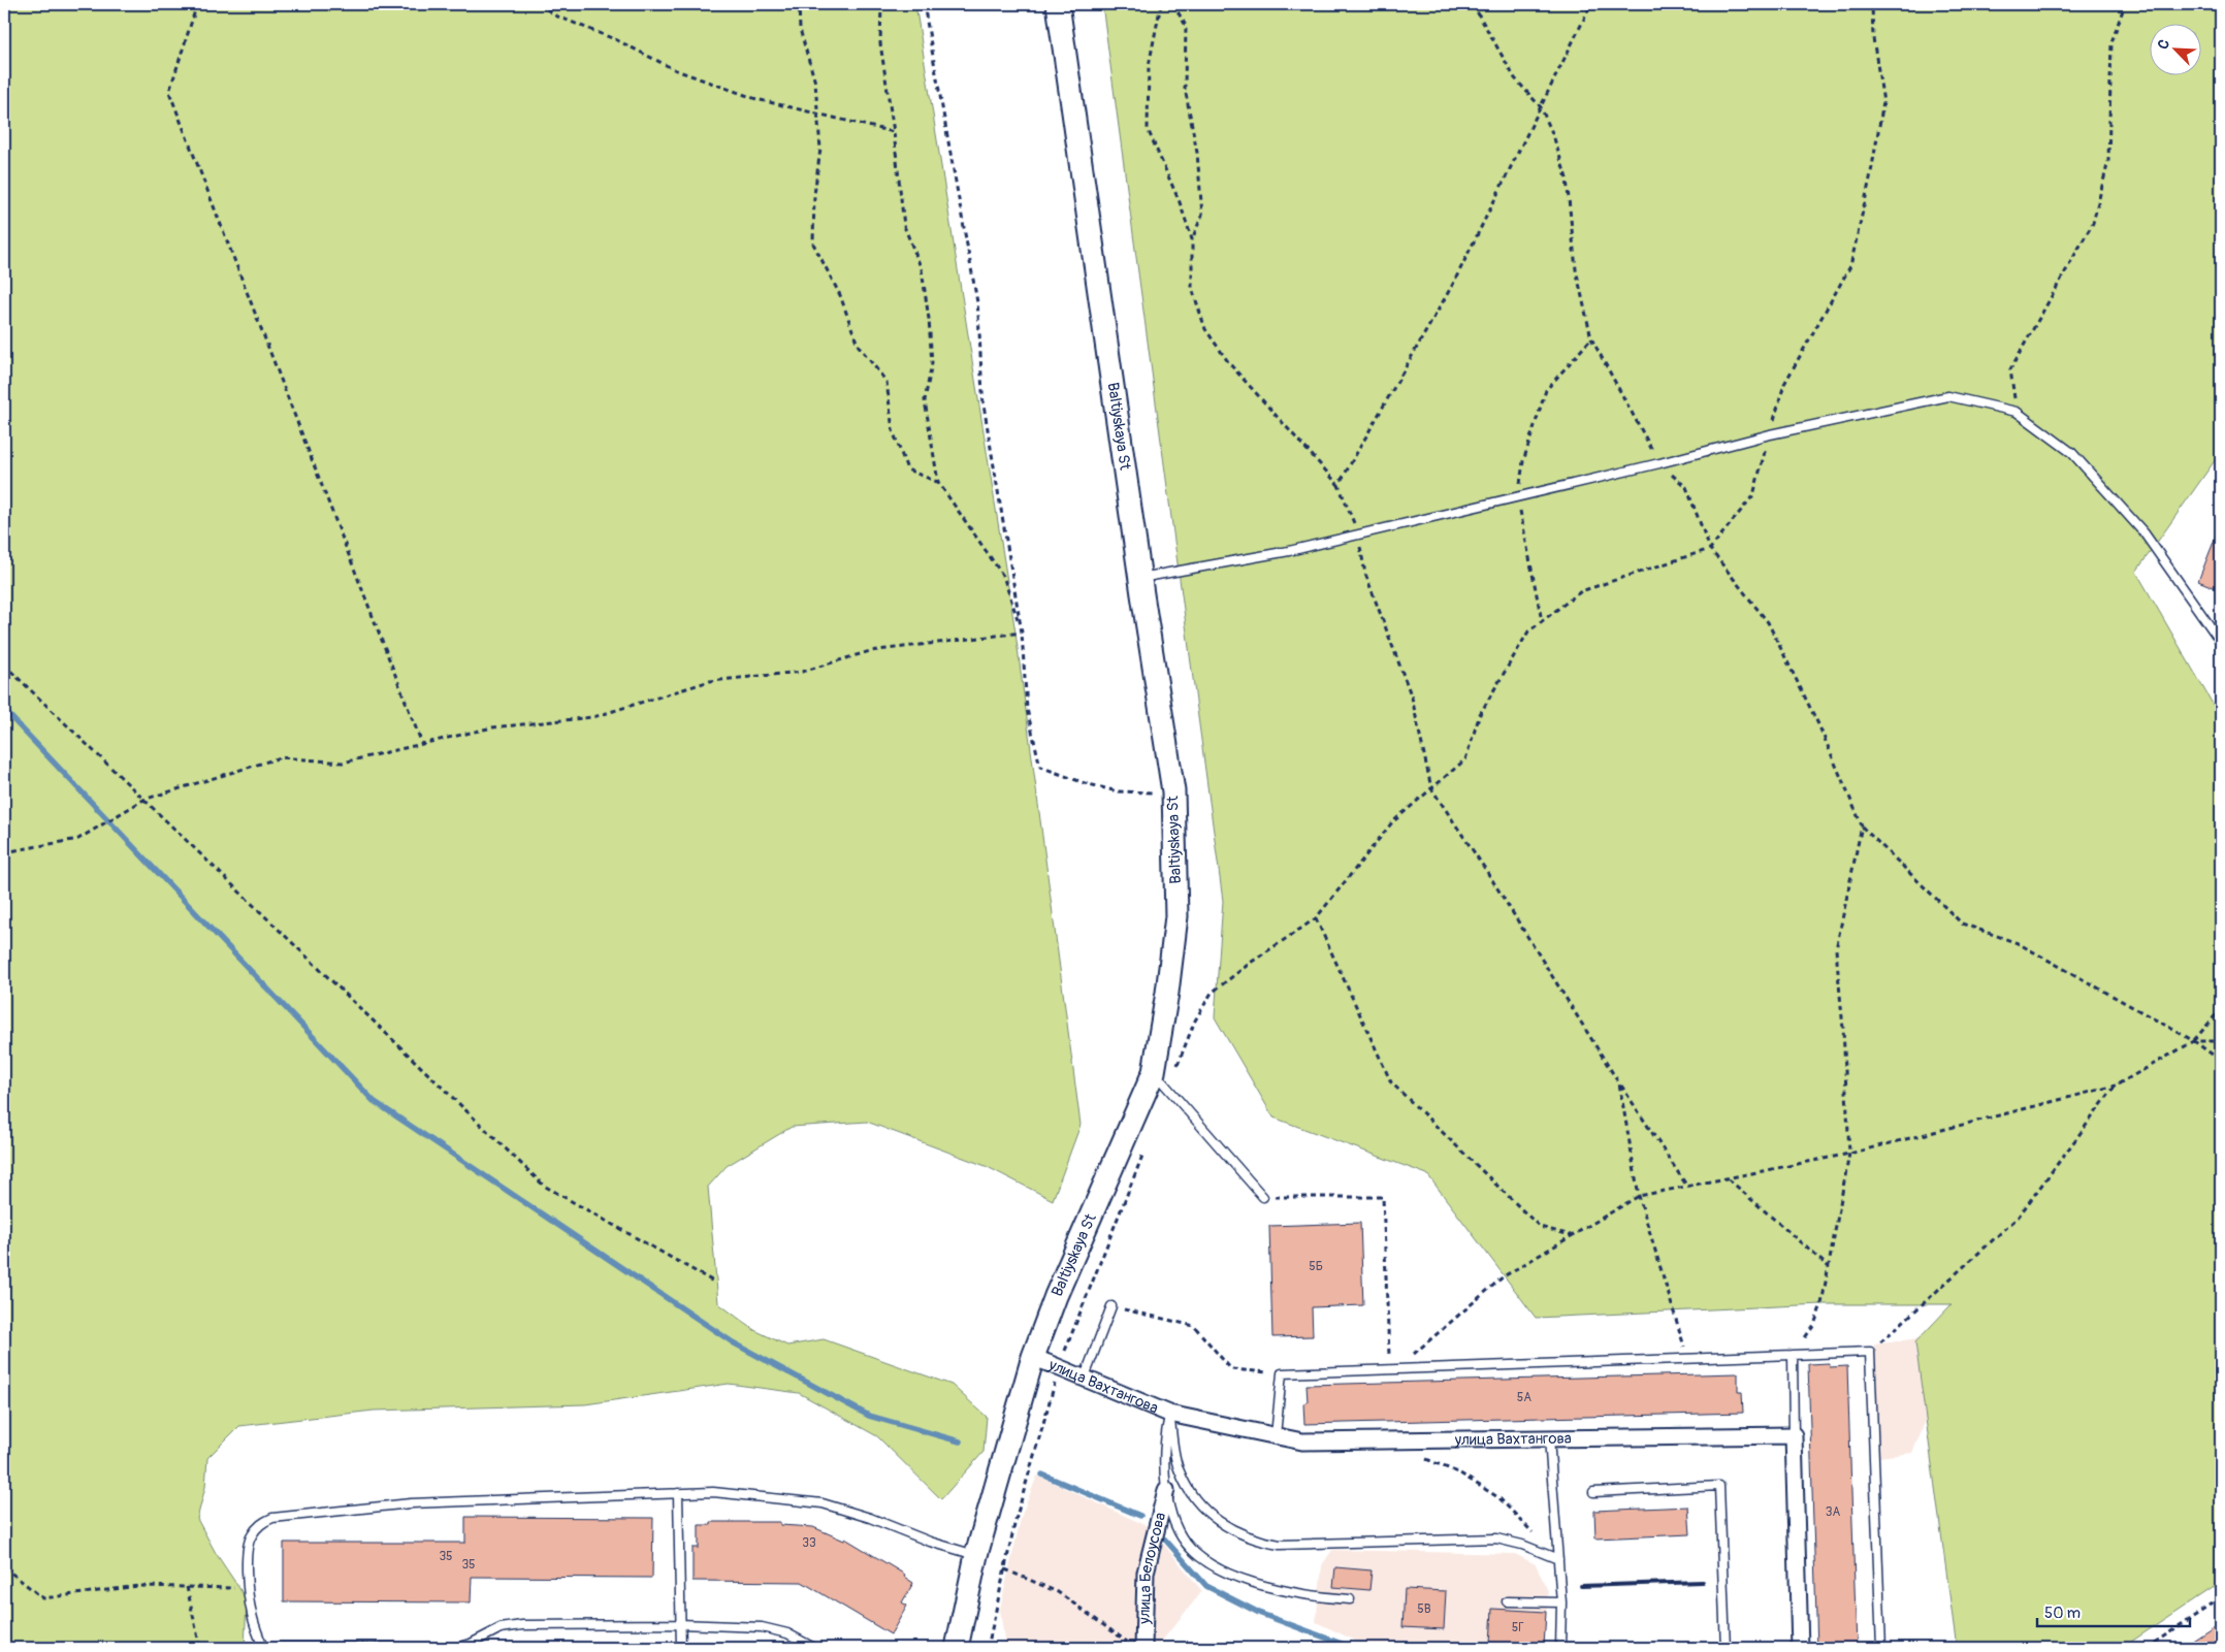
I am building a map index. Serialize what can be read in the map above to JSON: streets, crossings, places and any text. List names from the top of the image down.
{
  "streets": {
    "main road": ["Baltiyskaya St"],
    "street": ["улица Вахтангова", "улица Белоусова"]
  },
  "crossings": [
    ["Baltiyskaya St", "улица Вахтангова"]
  ],
  "house_numbers": [
    "5Б",
    "5А",
    "3А",
    "33",
    "35",
    "35",
    "5В",
    "5Г"
  ],
  "scale_bar": "50 m",
  "north": "top left"
}
